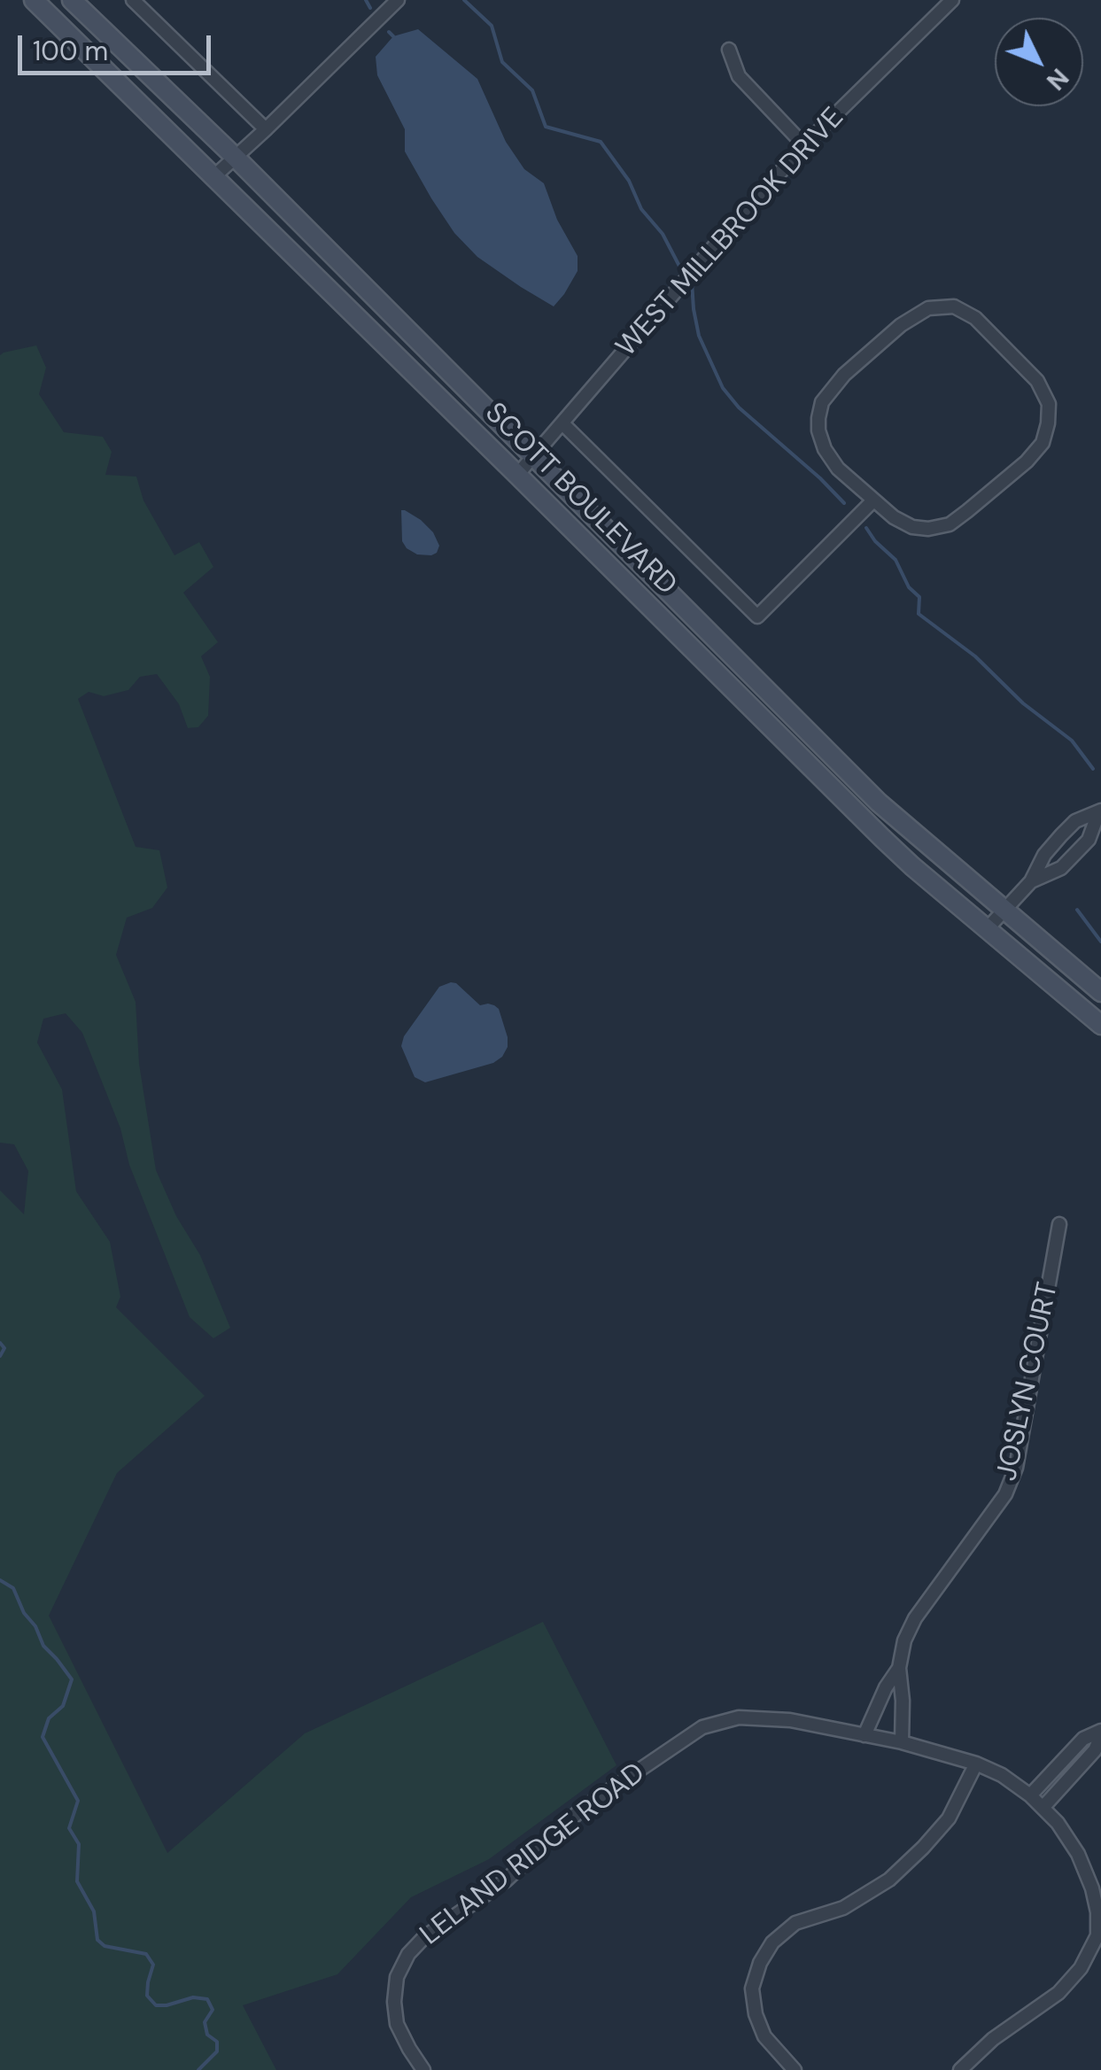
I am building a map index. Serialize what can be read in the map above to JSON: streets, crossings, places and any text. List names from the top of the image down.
{
  "streets": {
    "main road": ["SCOTT BOULEVARD"],
    "street": ["WEST MILLBROOK DRIVE", "JOSLYN COURT", "LELAND RIDGE ROAD"]
  },
  "crossings": [
    ["WEST MILLBROOK DRIVE", "SCOTT BOULEVARD"],
    ["JOSLYN COURT", "LELAND RIDGE ROAD"]
  ],
  "scale_bar": "100 m",
  "north": "bottom right"
}
